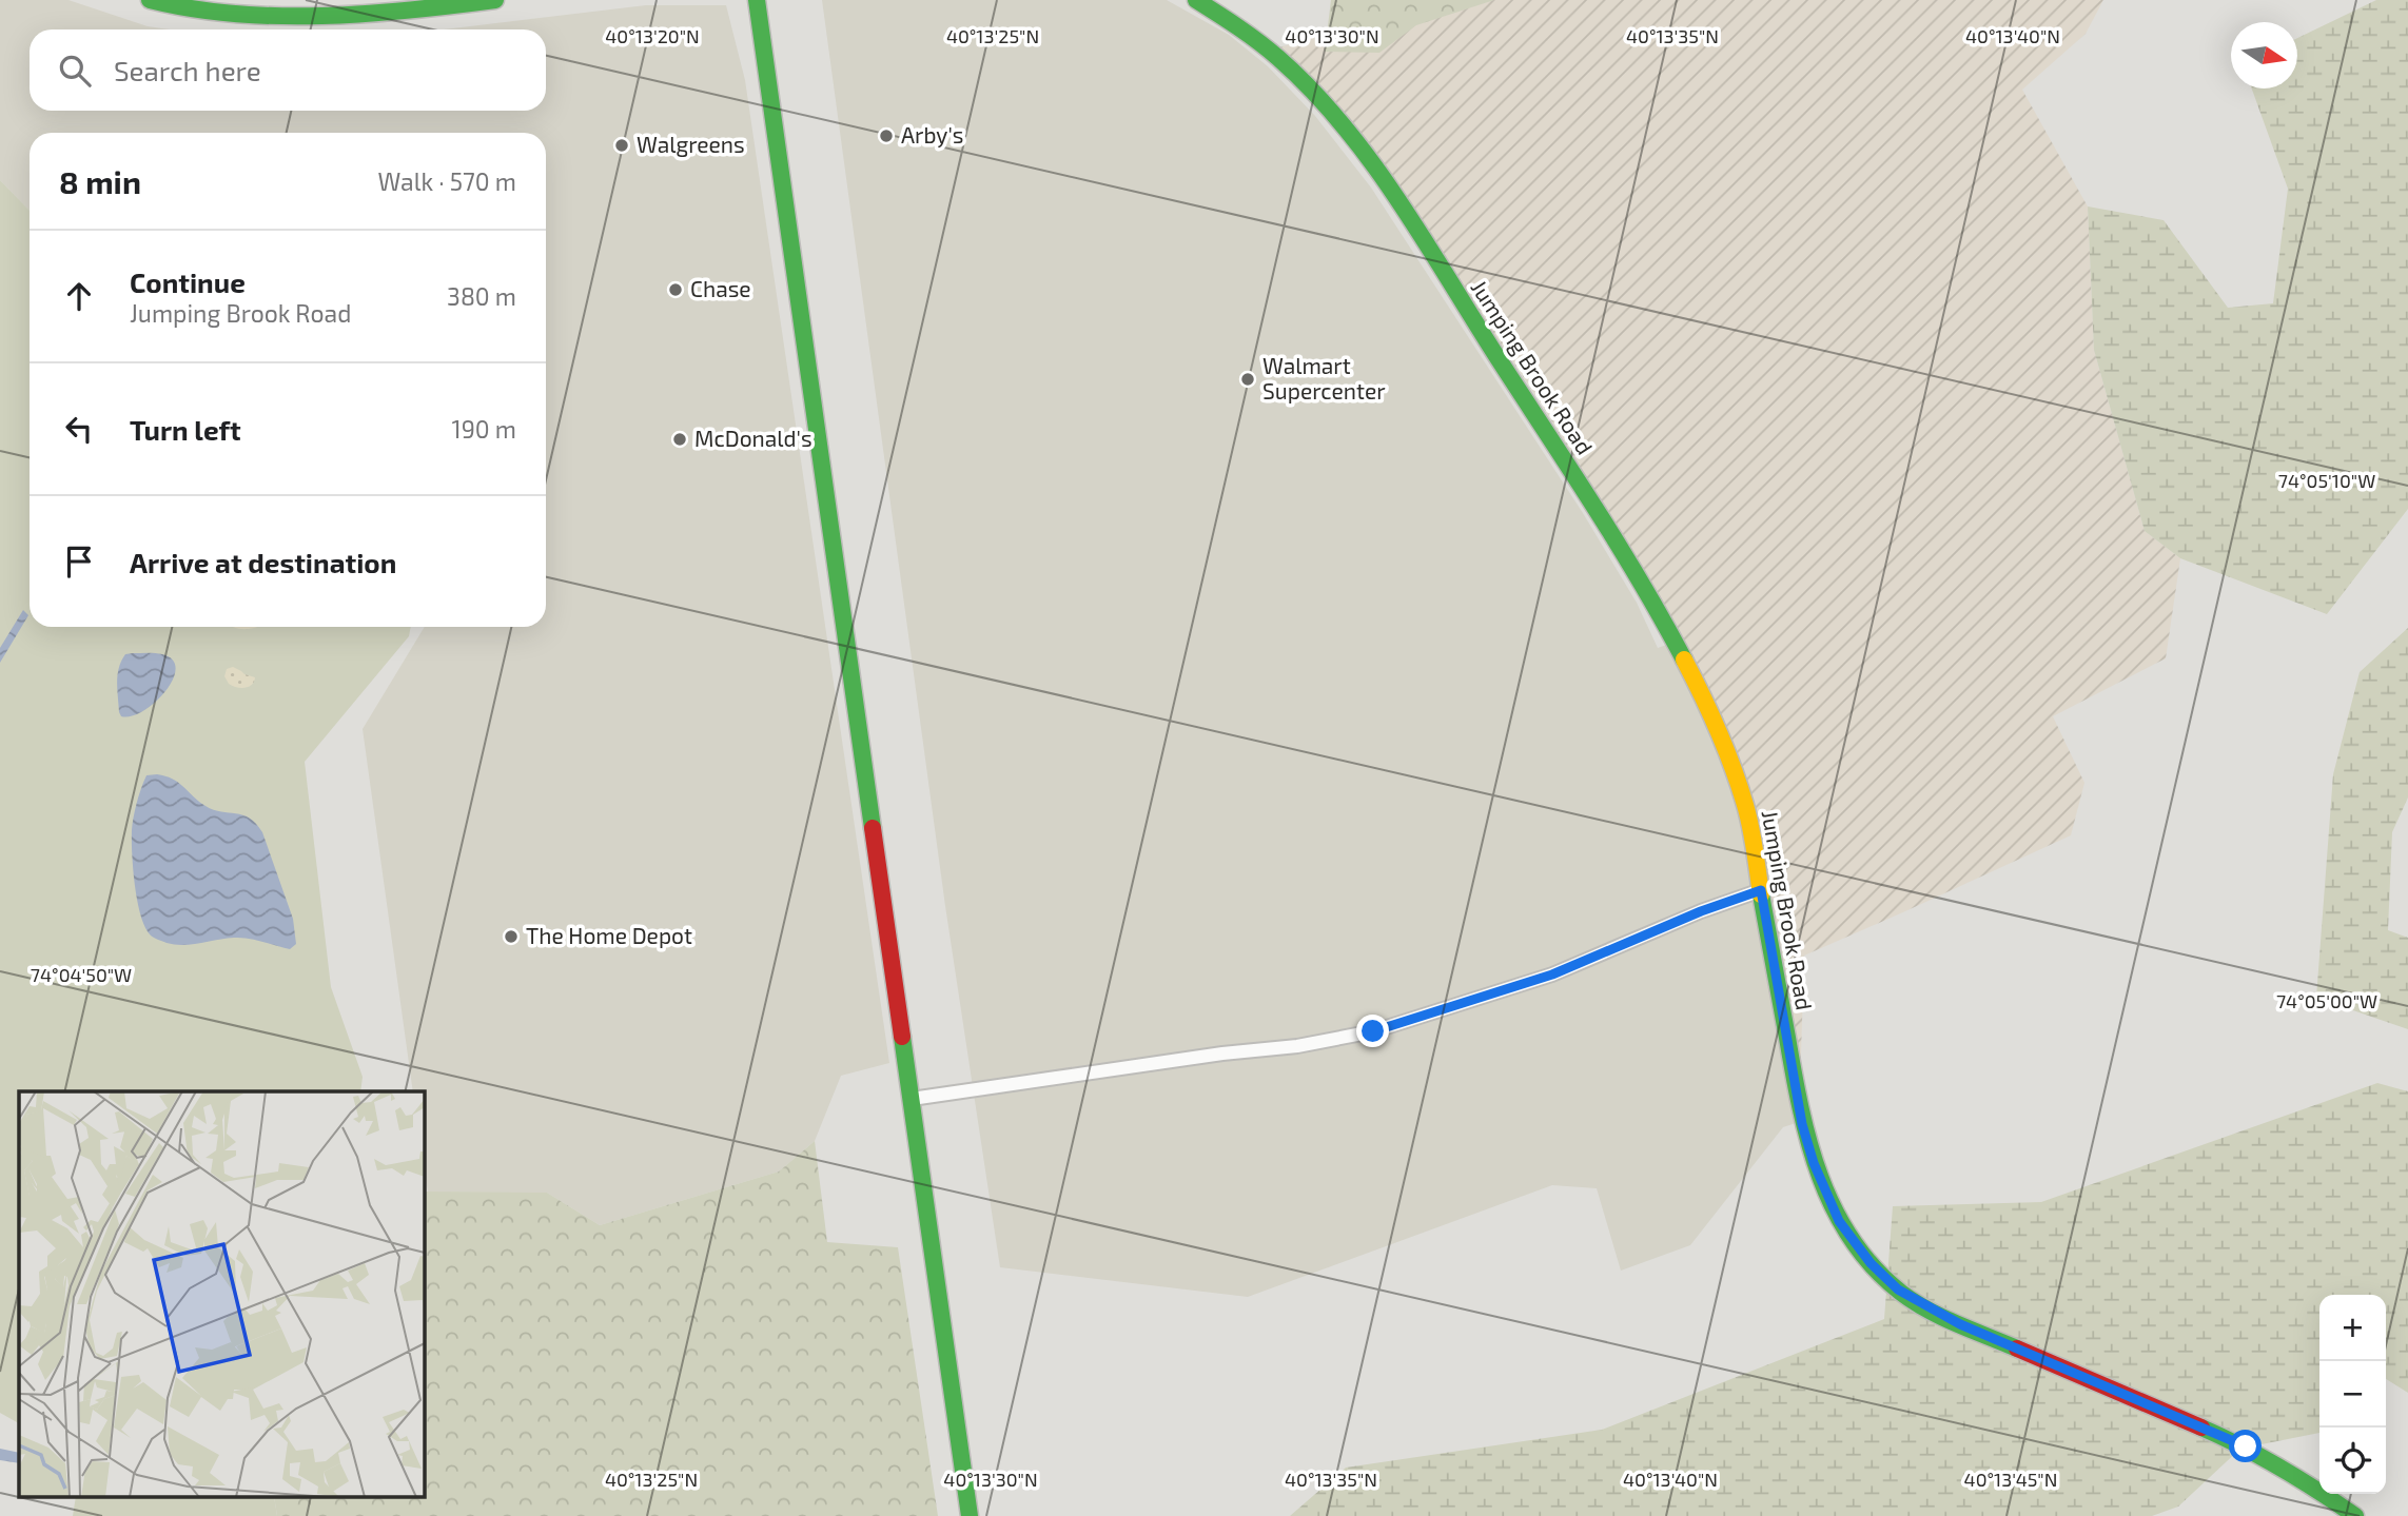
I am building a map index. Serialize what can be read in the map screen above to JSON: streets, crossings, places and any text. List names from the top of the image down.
{
  "streets": {
    "main road": ["Jumping Brook Road"]
  },
  "places": [
    "Arby's",
    "Walgreens",
    "Chase",
    "Walmart Supercenter",
    "McDonald's",
    "The Home Depot"
  ],
  "north": "right",
  "page": {
    "search": "Search here",
    "heading": ["8 min", "Walk · 570 m"],
    "list": [
      ["Continue", "Jumping Brook Road", "380 m"],
      ["Turn left", "190 m"],
      "Arrive at destination"
    ],
    "map_buttons": ["+", "−"]
  },
  "coordinates": [
    "40°13'20\"N",
    "40°13'25\"N",
    "40°13'30\"N",
    "40°13'35\"N",
    "40°13'40\"N",
    "74°05'10\"W",
    "74°04'50\"W",
    "74°05'00\"W",
    "40°13'45\"N"
  ]
}
